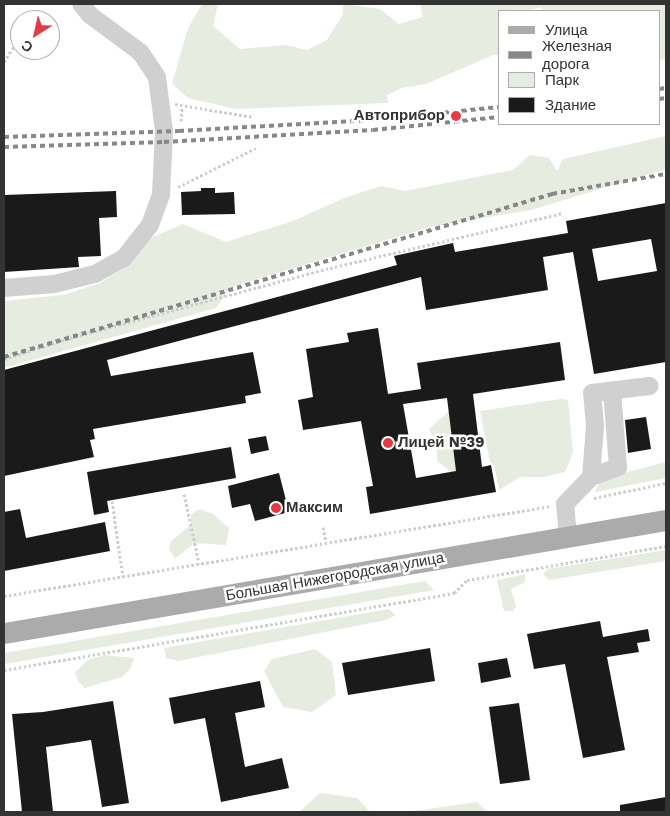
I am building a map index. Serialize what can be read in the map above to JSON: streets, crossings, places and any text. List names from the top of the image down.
{
  "streets": {
    "main road": ["Большая Нижегородская улица"]
  },
  "places": ["Автоприбор", "Лицей №39", "Максим"],
  "legend": [
    "Улица",
    "Железная дорога",
    "Парк",
    "Здание"
  ],
  "north": "bottom left"
}
